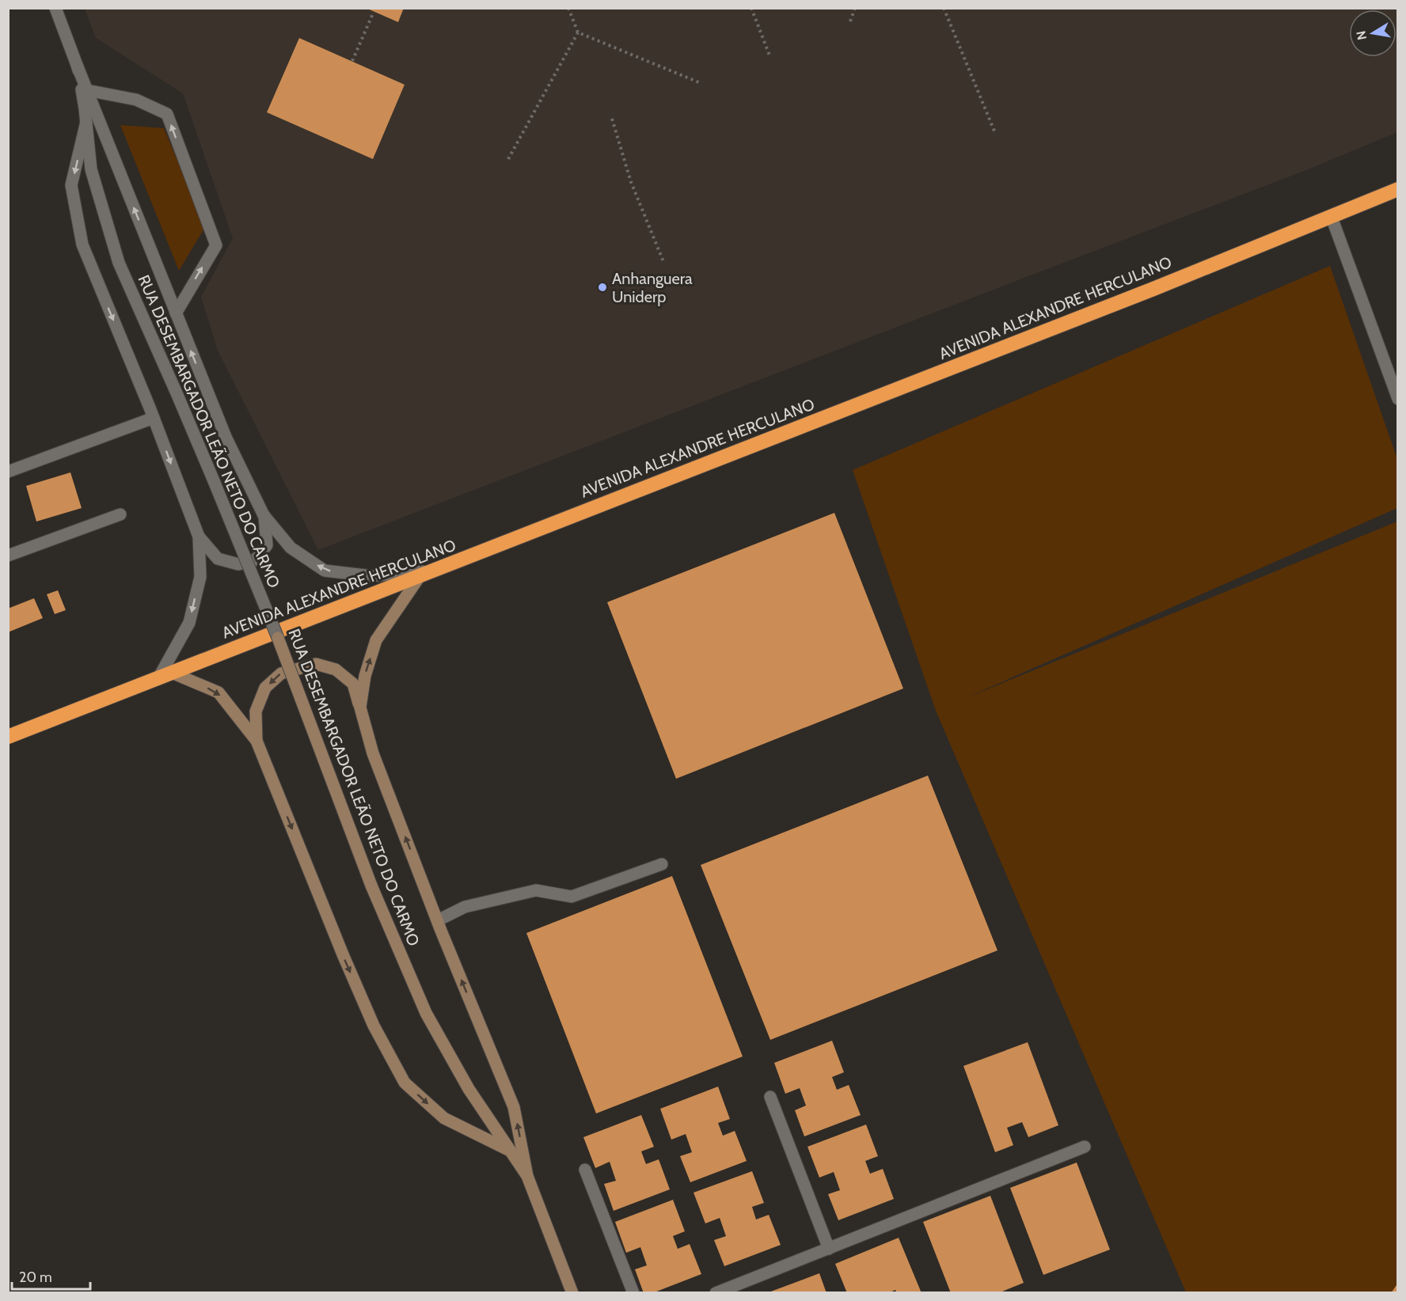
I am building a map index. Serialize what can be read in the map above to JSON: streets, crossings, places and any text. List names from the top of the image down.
{
  "streets": {
    "highway": ["AVENIDA ALEXANDRE HERCULANO"],
    "main road": ["RUA DESEMBARGADOR LEÃO NETO DO CARMO"]
  },
  "places": ["Anhanguera Uniderp"],
  "scale_bar": "20 m",
  "north": "left"
}
